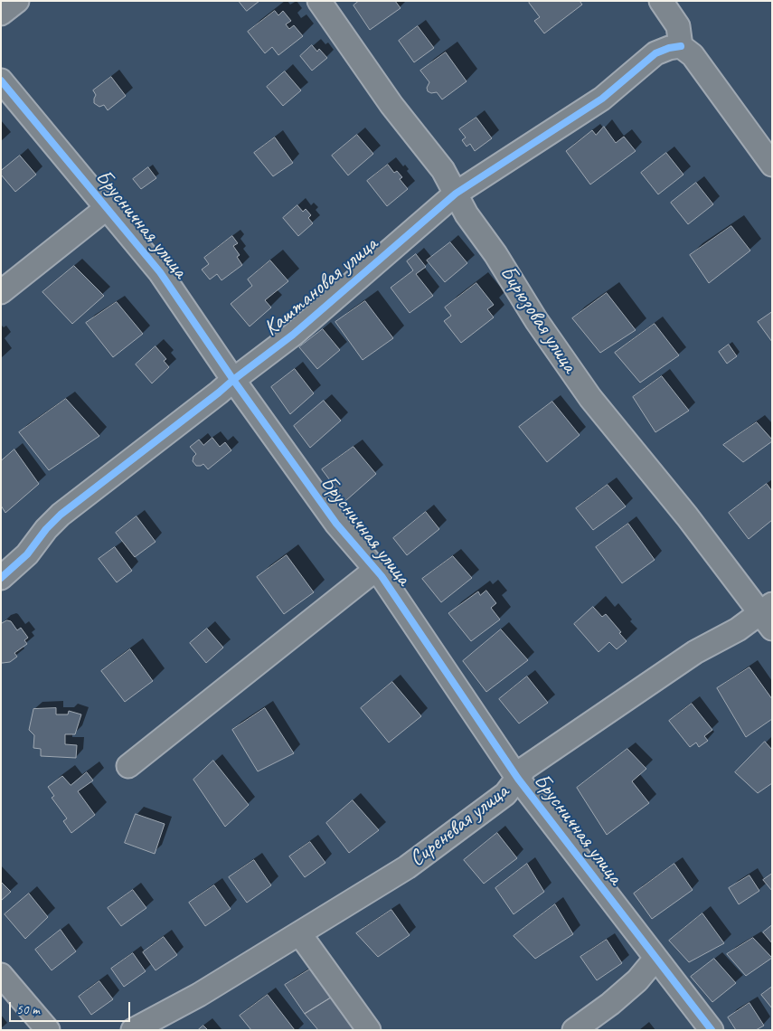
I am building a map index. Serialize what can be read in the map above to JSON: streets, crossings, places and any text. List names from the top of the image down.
{
  "streets": {
    "street": [
      "Брусничная улица",
      "Каштановая улица",
      "Бирюзовая улица",
      "Сиреневая улица"
    ]
  },
  "crossings": [
    ["Брусничная улица", "Каштановая улица"],
    ["Брусничная улица", "Сиреневая улица"],
    ["Каштановая улица", "Бирюзовая улица"],
    ["Бирюзовая улица", "Сиреневая улица"]
  ],
  "scale_bar": "50 m"
}
